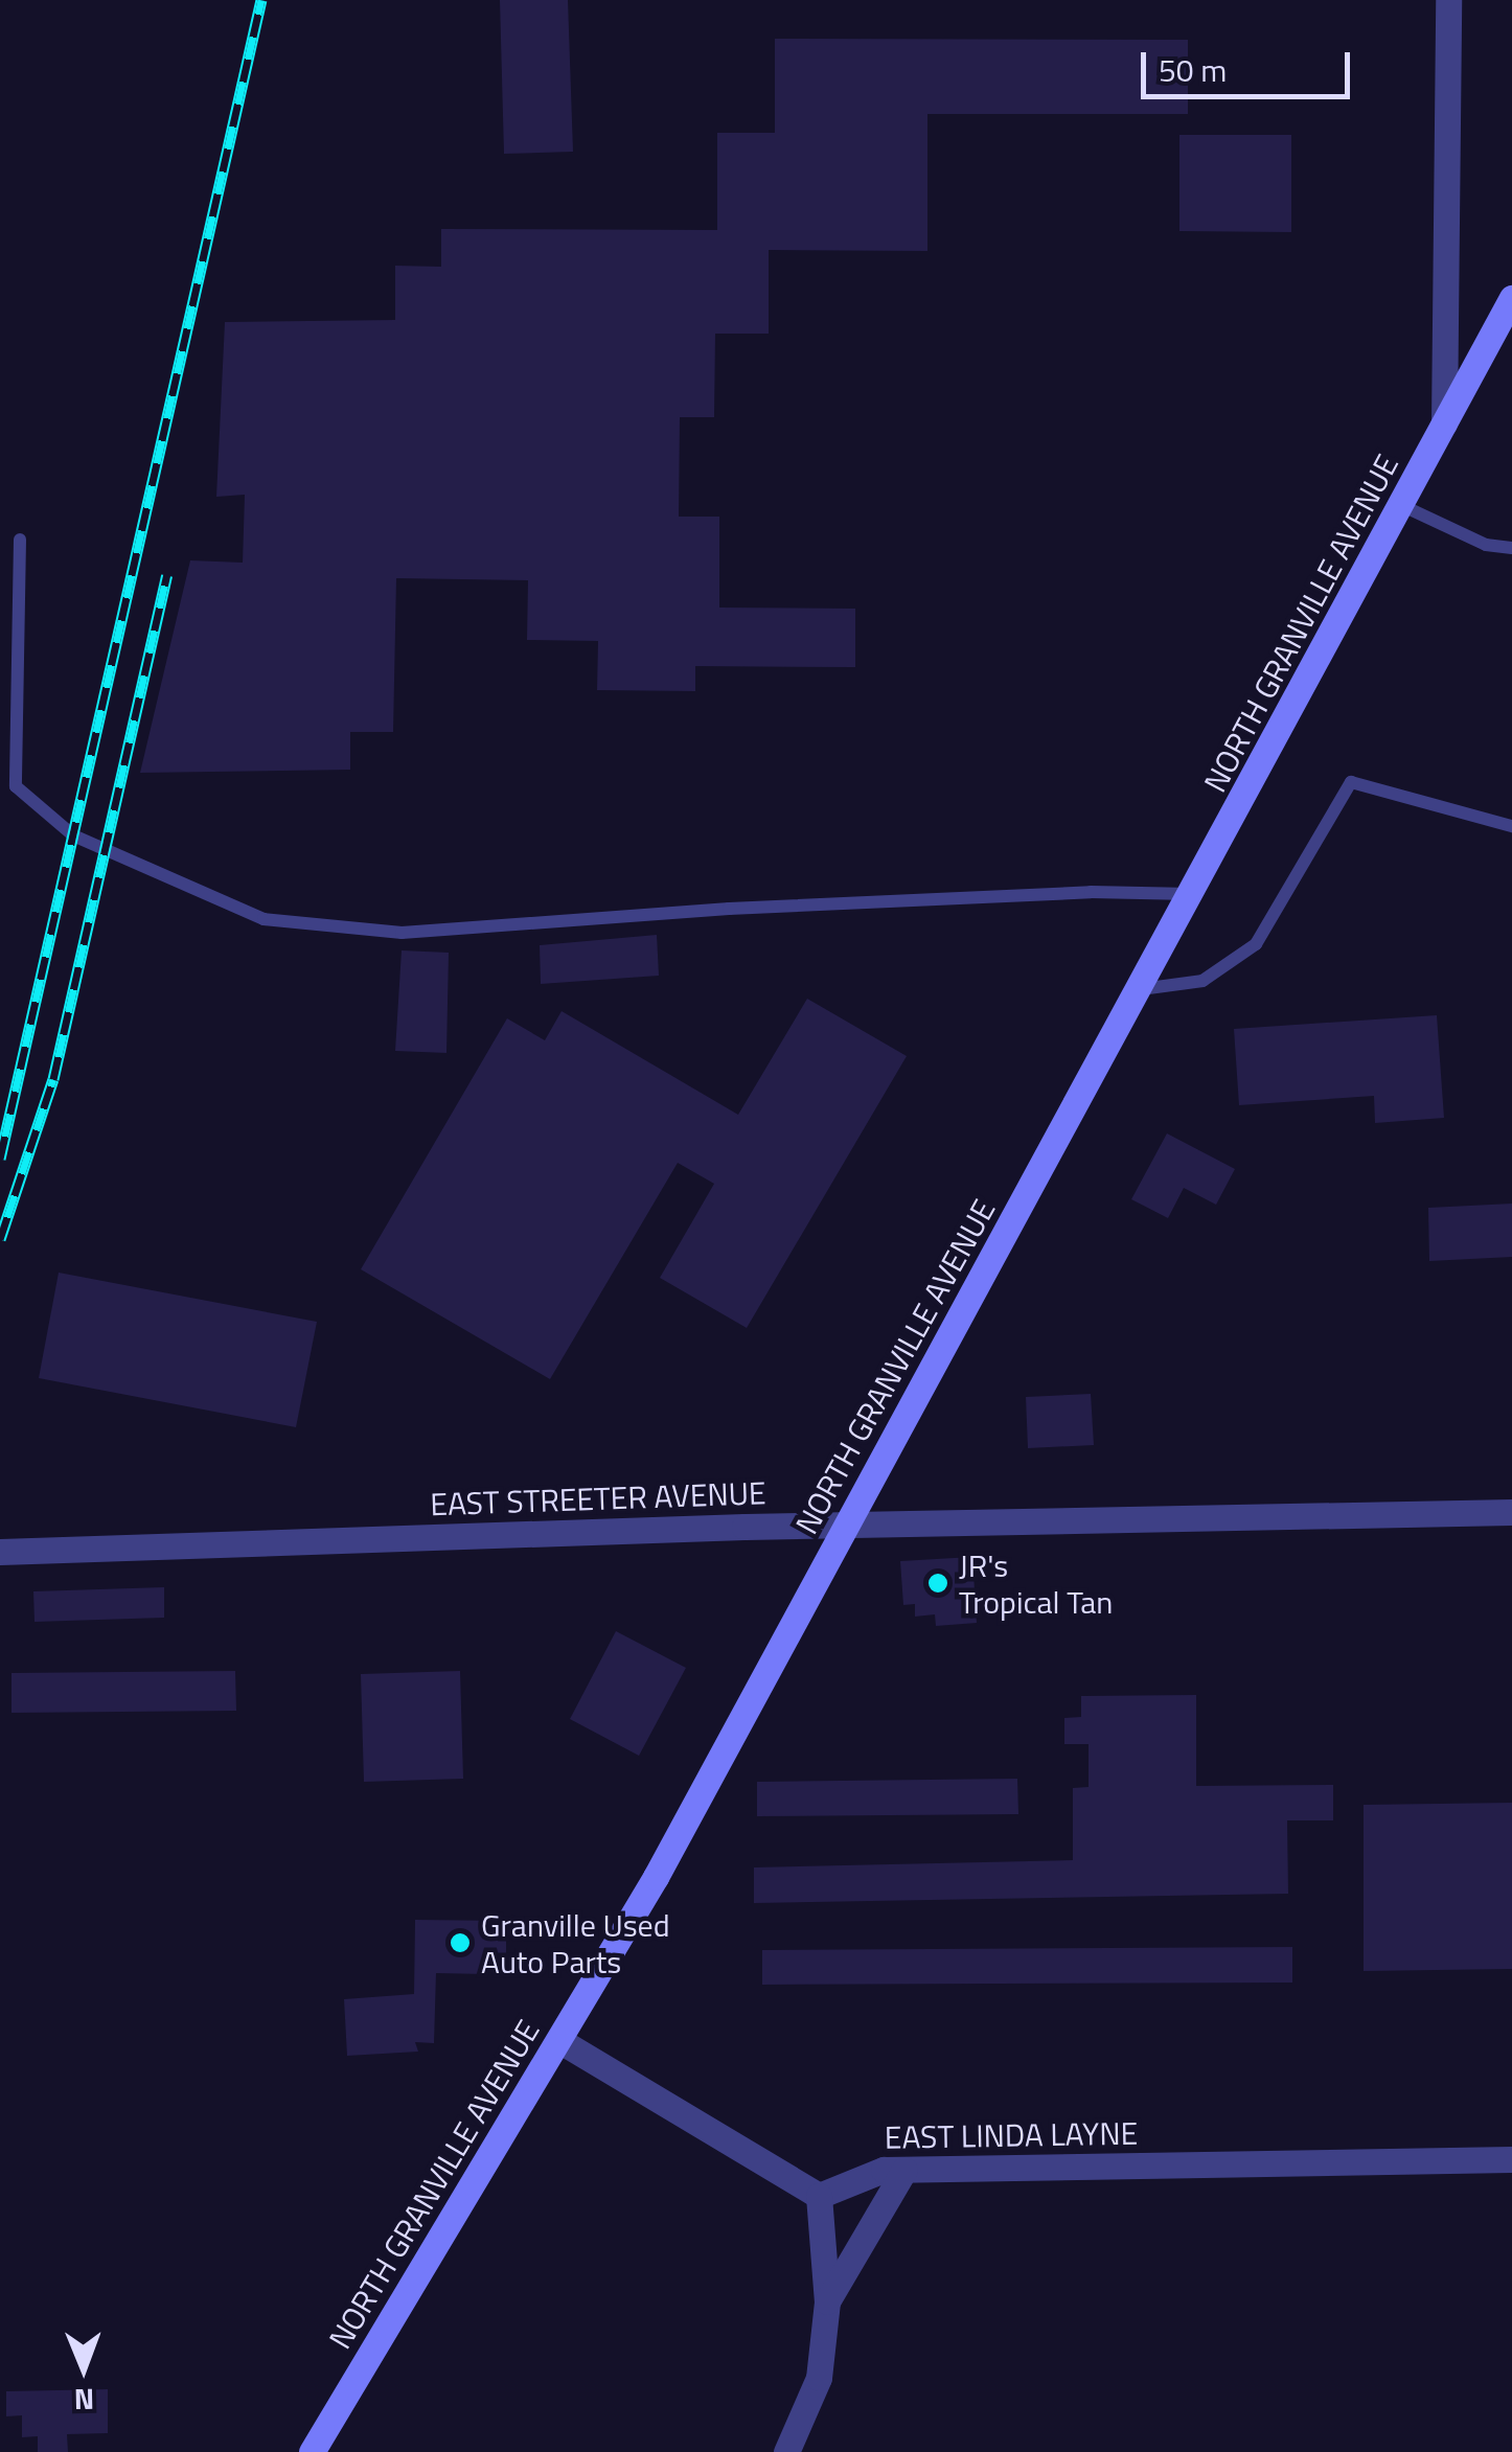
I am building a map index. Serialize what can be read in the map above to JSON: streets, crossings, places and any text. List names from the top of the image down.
{
  "streets": {
    "main road": ["NORTH GRANVILLE AVENUE"],
    "street": ["EAST STREETER AVENUE", "EAST LINDA LAYNE"]
  },
  "crossings": [
    ["NORTH GRANVILLE AVENUE", "EAST STREETER AVENUE"]
  ],
  "places": ["JR's Tropical Tan", "Granville Used Auto Parts"],
  "scale_bar": "50 m",
  "north": "bottom"
}
